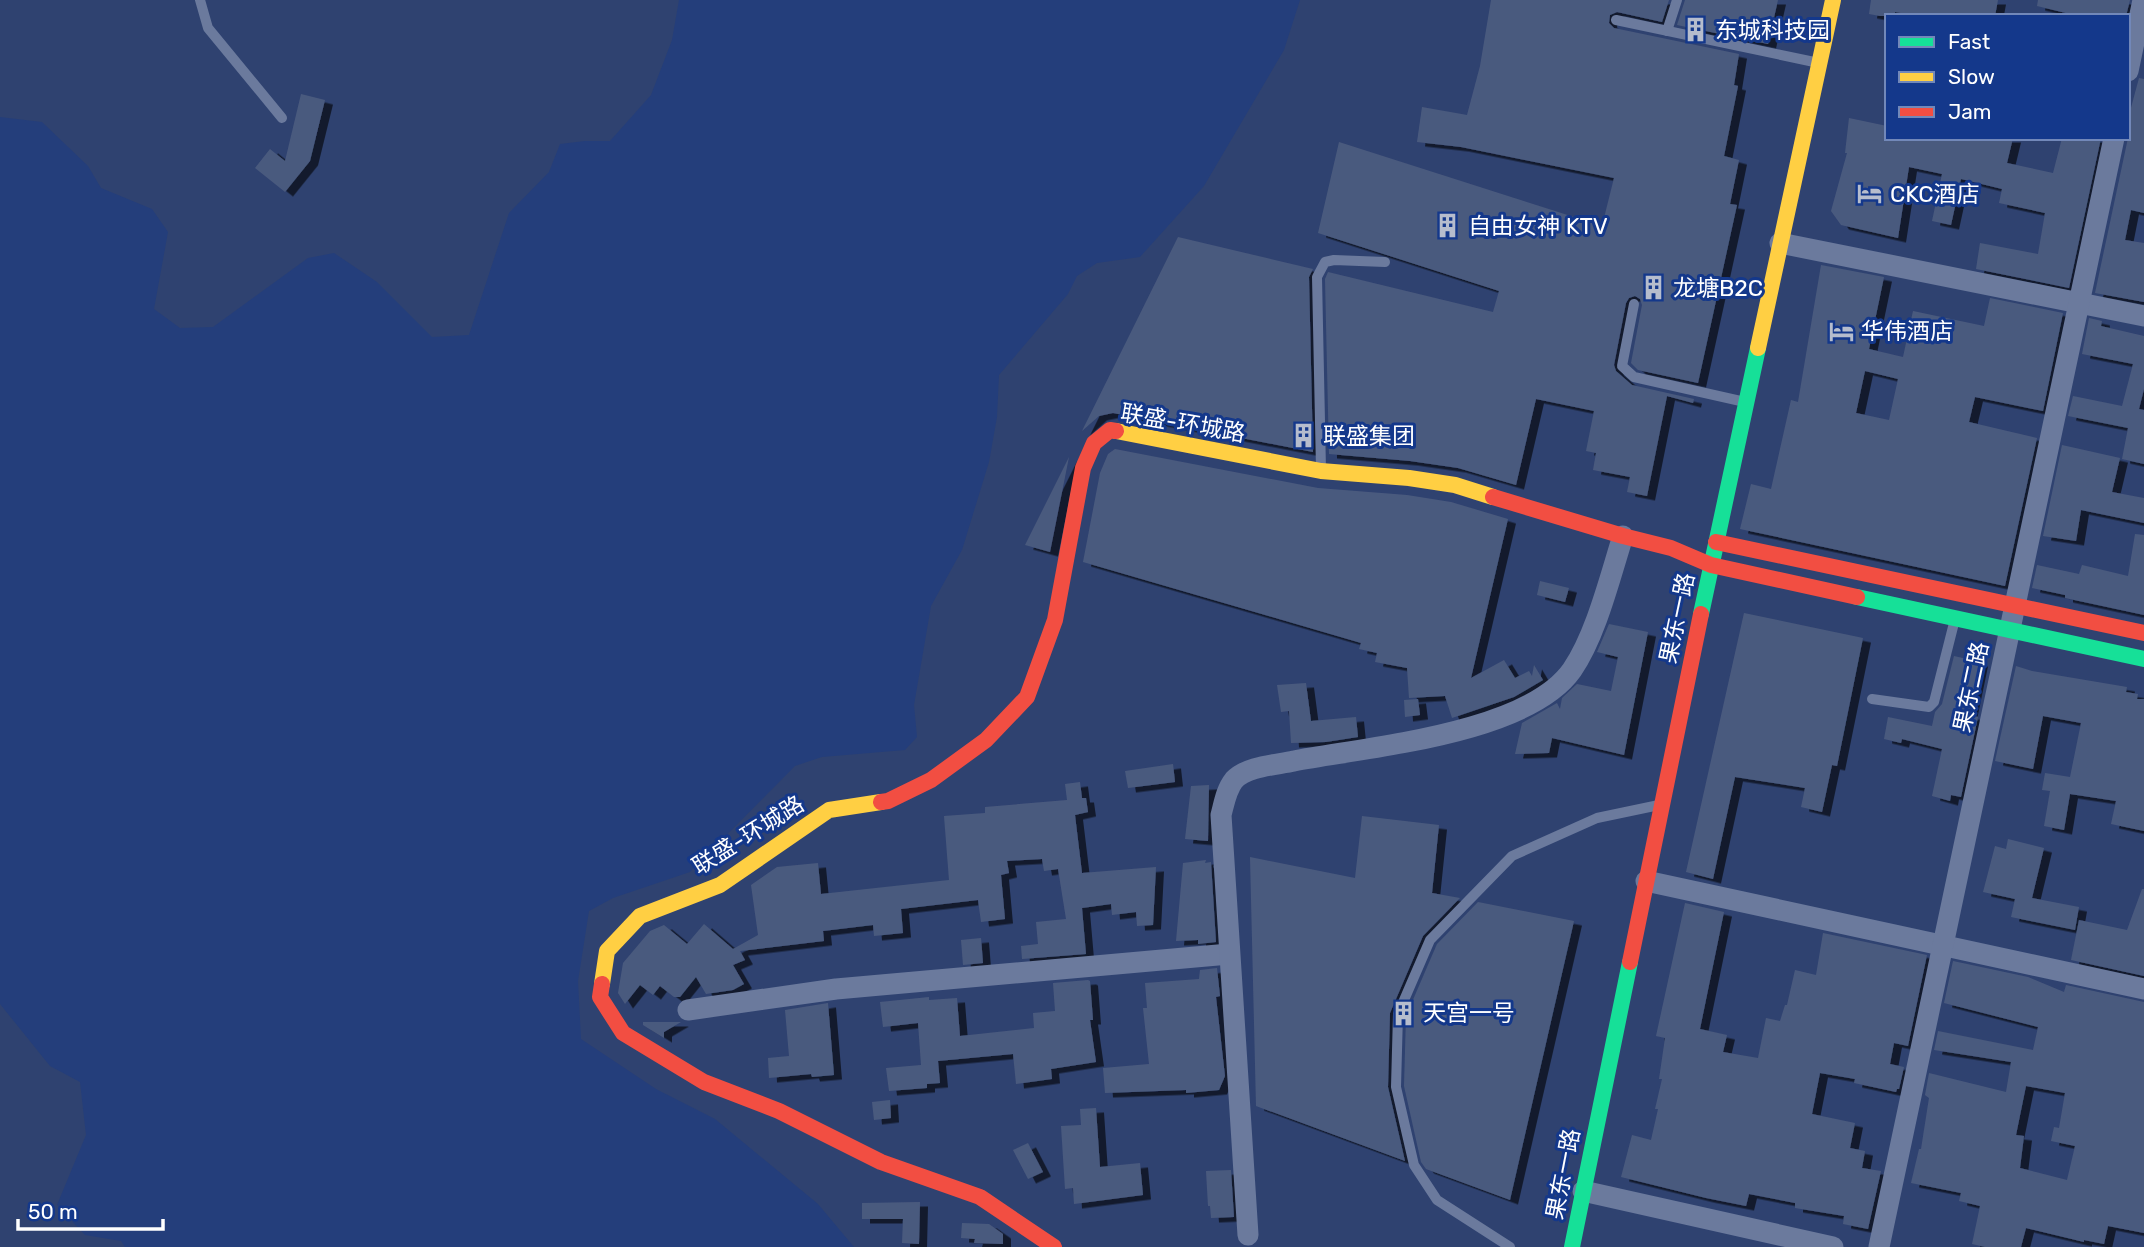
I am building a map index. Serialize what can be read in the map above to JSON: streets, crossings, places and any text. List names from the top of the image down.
{
  "streets": {
    "street": ["联盛-环城路", "果东一路", "果东二路"]
  },
  "crossings": [
    ["联盛-环城路", "果东一路"],
    ["联盛-环城路", "果东二路"]
  ],
  "places": {
    "building": [
      "东城科技园",
      "自由女神 KTV",
      "龙塘B2C",
      "联盛集团",
      "天宫一号"
    ],
    "hotel": ["CKC酒店", "华伟酒店"]
  },
  "legend": ["Fast", "Slow", "Jam"],
  "scale_bar": "50 m"
}
